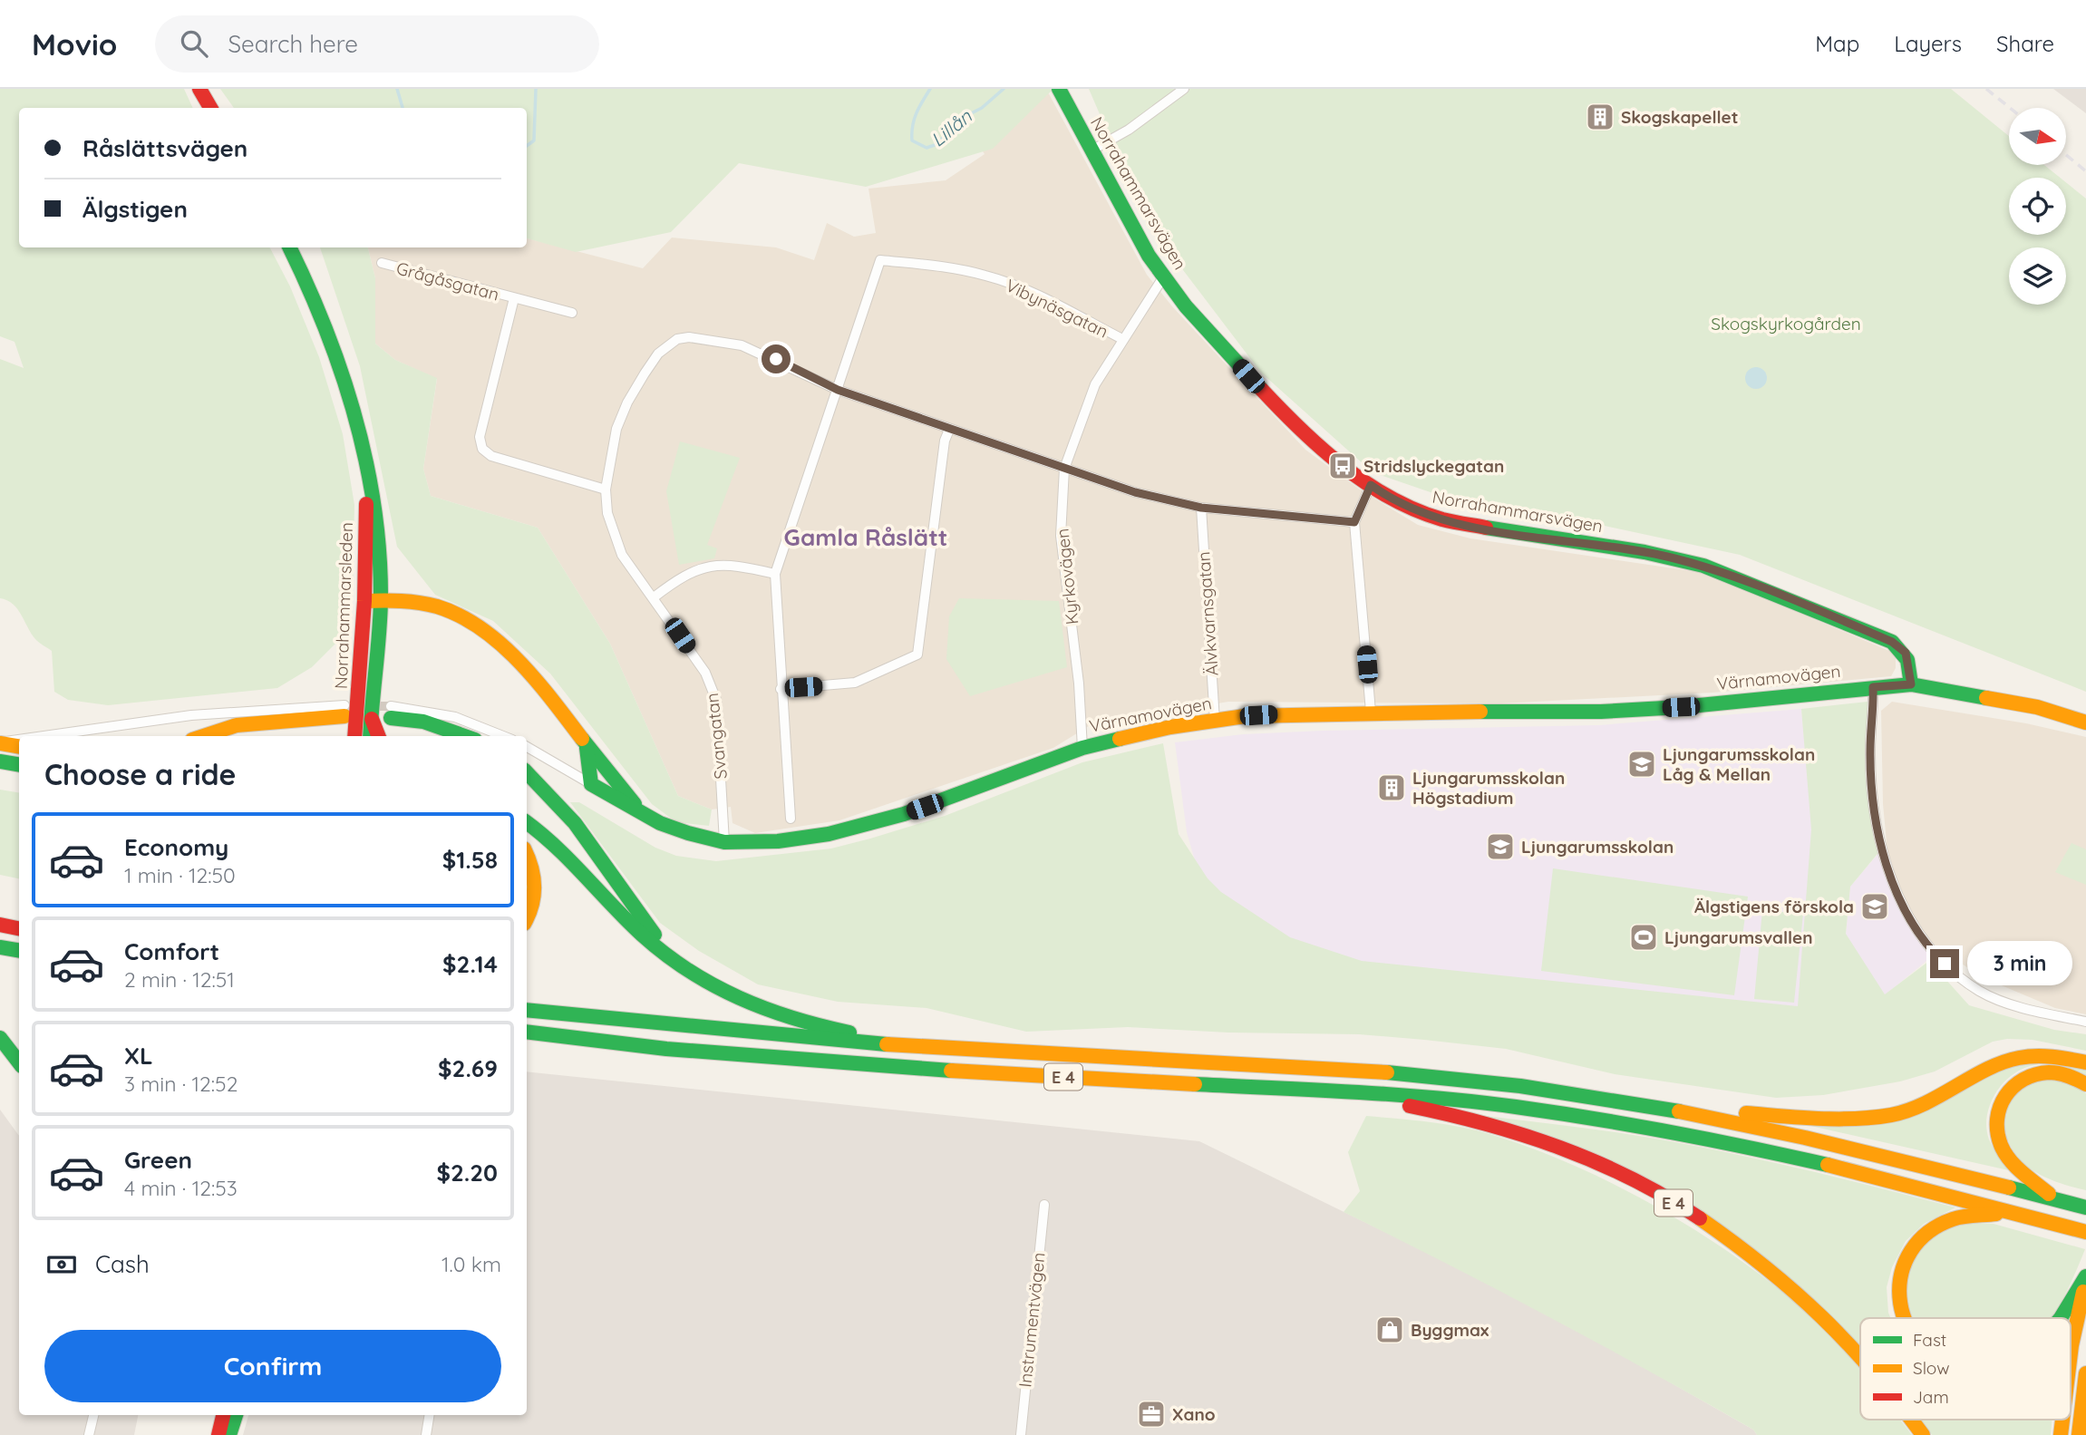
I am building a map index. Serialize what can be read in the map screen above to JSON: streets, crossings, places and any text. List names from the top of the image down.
{
  "streets": {
    "main road": [
      "Norrahammarsvägen",
      "Norrahammarsleden",
      "Värnamovägen",
      "E 4"
    ],
    "street": [
      "Grågåsgatan",
      "Vibynäsgatan",
      "Kyrkovägen",
      "Älvkvarnsgatan",
      "Svangatan",
      "Instrumentvägen"
    ]
  },
  "crossings": [
    ["Norrahammarsvägen", "Kyrkovägen"],
    ["Norrahammarsvägen", "Värnamovägen"],
    ["Vibynäsgatan", "Kyrkovägen"],
    ["Vibynäsgatan", "Svangatan"],
    ["Kyrkovägen", "Värnamovägen"],
    ["Norrahammarsleden", "Värnamovägen"],
    ["Älvkvarnsgatan", "Värnamovägen"],
    ["Värnamovägen", "Svangatan"]
  ],
  "districts": ["Gamla Råslätt"],
  "water": ["Lillån"],
  "parks": ["Skogskyrkogården"],
  "places": {
    "building": ["Skogskapellet", "Ljungarumsskolan Högstadium"],
    "bus stop": ["Stridslyckegatan"],
    "school or university": ["Ljungarumsskolan Låg & Mellan", "Ljungarumsskolan", "Älgstigens förskola"],
    "sports": ["Ljungarumsvallen"],
    "shop": ["Byggmax"],
    "office": ["Xano"]
  },
  "legend": ["Fast", "Slow", "Jam"],
  "north": "right",
  "page": {
    "header": "Movio",
    "search": "Search here",
    "nav": ["Map", "Layers", "Share"],
    "banner": ["Råslättsvägen", "Älgstigen"],
    "heading": "Choose a ride",
    "list": [
      {
        "name": "Economy",
        "note": "1 min · 12:50",
        "value": "$1.58"
      },
      {
        "name": "Comfort",
        "note": "2 min · 12:51",
        "value": "$2.14"
      },
      {
        "name": "XL",
        "note": "3 min · 12:52",
        "value": "$2.69"
      },
      {
        "name": "Green",
        "note": "4 min · 12:53",
        "value": "$2.20"
      }
    ],
    "bubble": "3 min",
    "pay": ["Cash", "1.0 km"],
    "buttons": "Confirm"
  }
}
